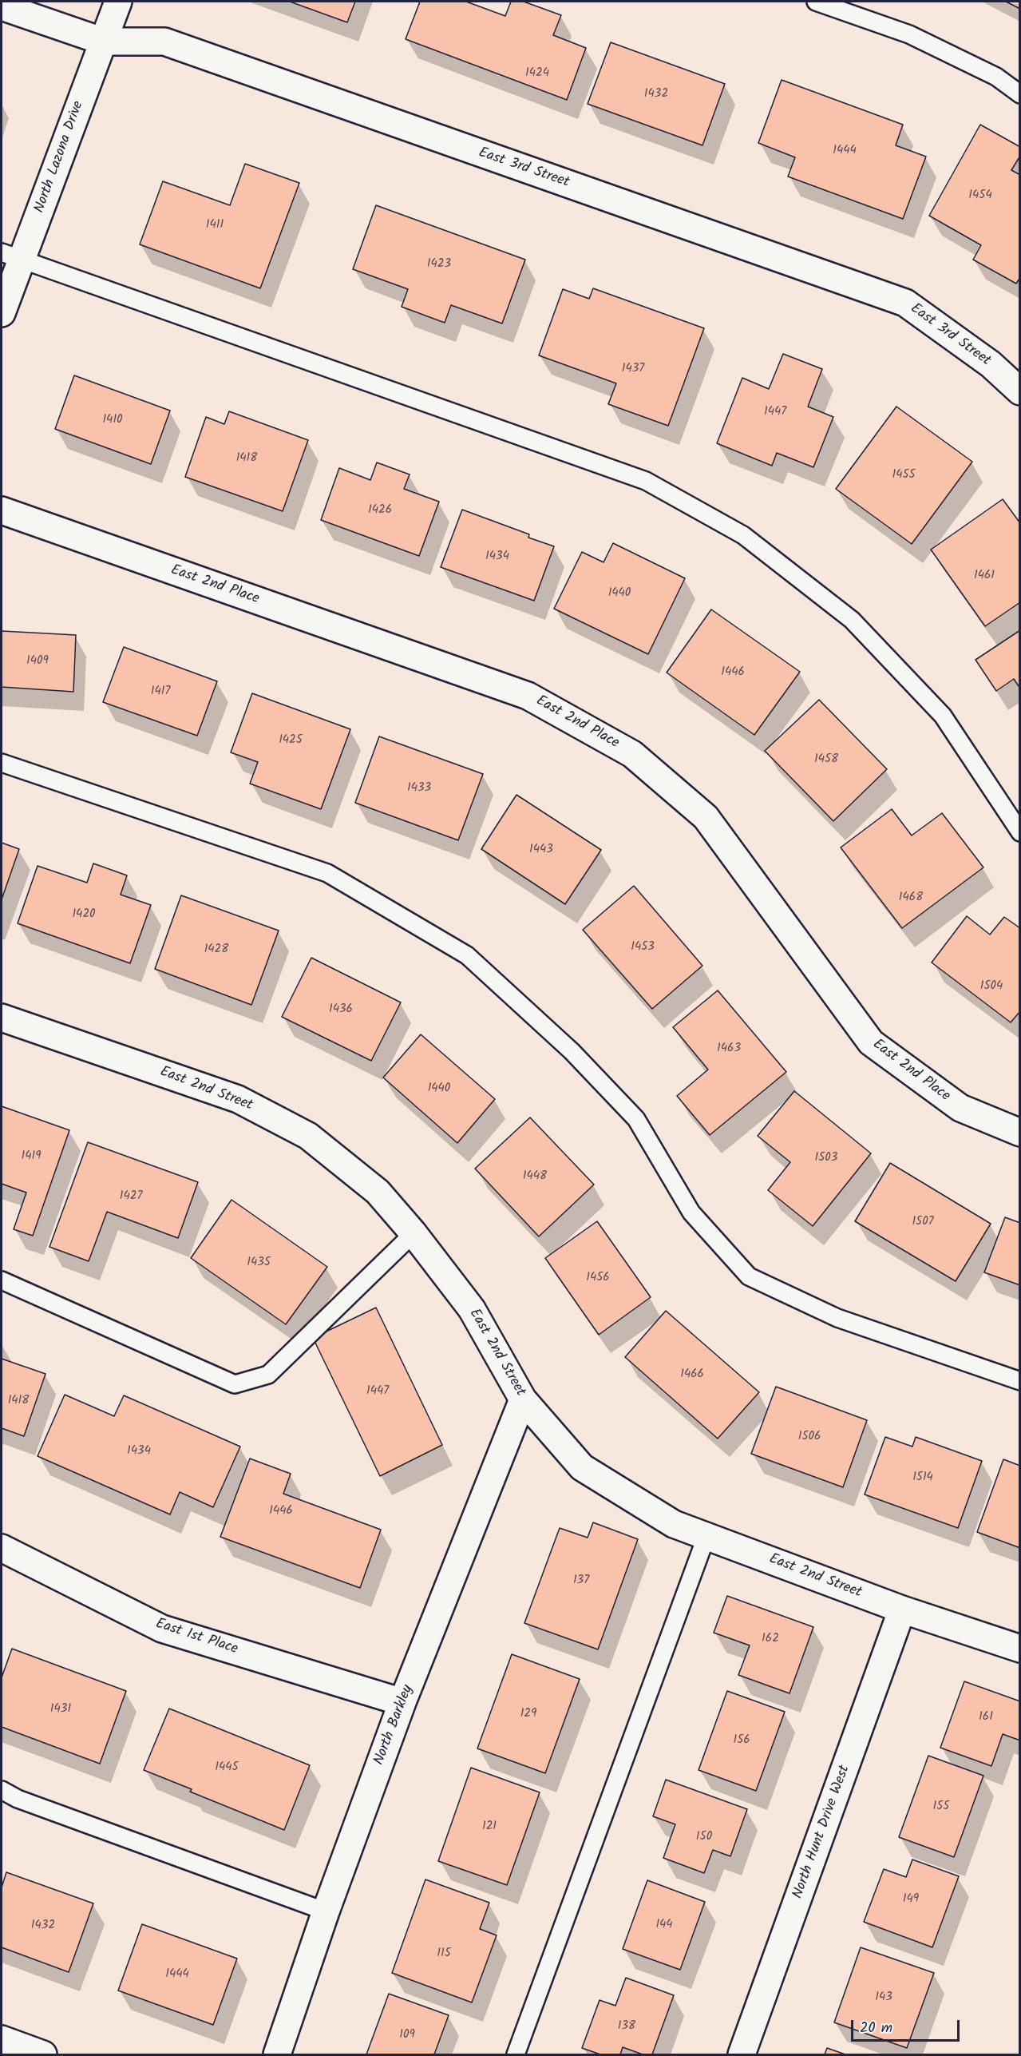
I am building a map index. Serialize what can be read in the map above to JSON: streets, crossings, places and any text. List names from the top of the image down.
{
  "streets": {
    "street": [
      "North Lazona Drive",
      "East 3rd Street",
      "East 2nd Place",
      "East 2nd Street",
      "East 1st Place",
      "North Barkley",
      "North Hunt Drive West"
    ]
  },
  "crossings": [
    ["North Lazona Drive", "East 3rd Street"],
    ["East 2nd Street", "North Barkley"],
    ["East 2nd Street", "North Hunt Drive West"],
    ["East 1st Place", "North Barkley"]
  ],
  "house_numbers": [
    "1424",
    "1432",
    "1444",
    "1454",
    "1411",
    "1423",
    "1437",
    "1447",
    "1410",
    "1418",
    "1455",
    "1426",
    "1434",
    "1461",
    "1440",
    "1409",
    "1446",
    "1417",
    "1425",
    "1458",
    "1433",
    "1443",
    "1468",
    "1420",
    "1453",
    "1428",
    "1504",
    "1436",
    "1463",
    "1440",
    "1419",
    "1503",
    "1448",
    "1427",
    "1507",
    "1435",
    "1456",
    "1466",
    "1447",
    "1418",
    "1506",
    "1434",
    "1514",
    "1446",
    "137",
    "162",
    "1431",
    "129",
    "161",
    "156",
    "1445",
    "155",
    "121",
    "150",
    "149",
    "144",
    "1432",
    "115",
    "1444",
    "143",
    "138",
    "109"
  ],
  "scale_bar": "20 m"
}
